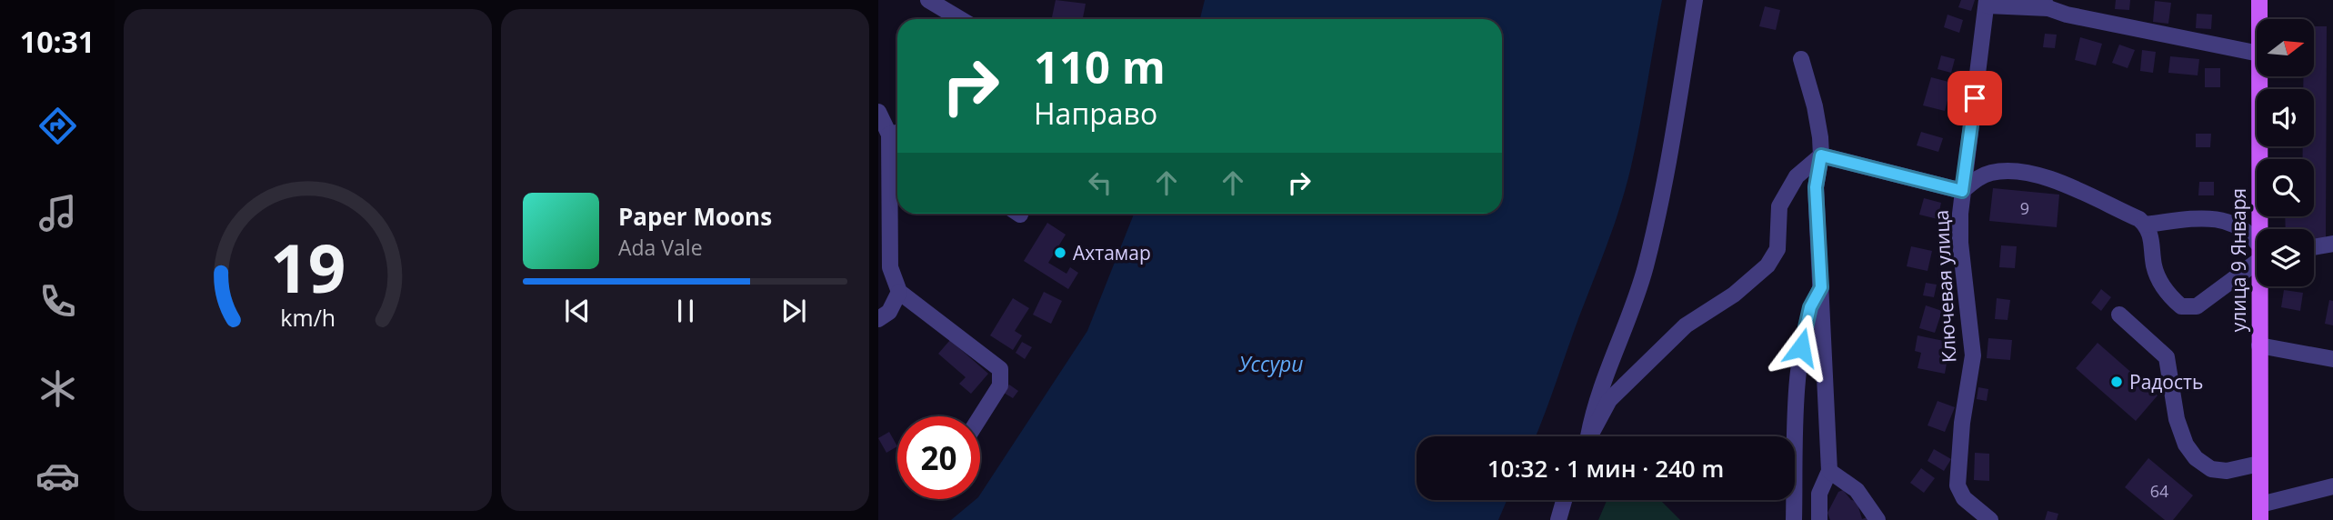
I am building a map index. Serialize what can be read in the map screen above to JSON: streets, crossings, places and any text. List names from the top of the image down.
{
  "streets": {
    "main road": ["улица 9 Января"],
    "street": ["Ключевая улица"]
  },
  "water": ["Уссури"],
  "places": ["Ахтамар", "Радость"],
  "house_numbers": ["9", "64"],
  "north": "right",
  "page": {
    "tabs": "10:31",
    "turn": ["110 m", "Направо"],
    "song": ["Paper Moons", "Ada Vale"],
    "limit": "20",
    "trip": "10:32 · 1 мин · 240 m",
    "gauge": ["19", "km/h"]
  }
}
